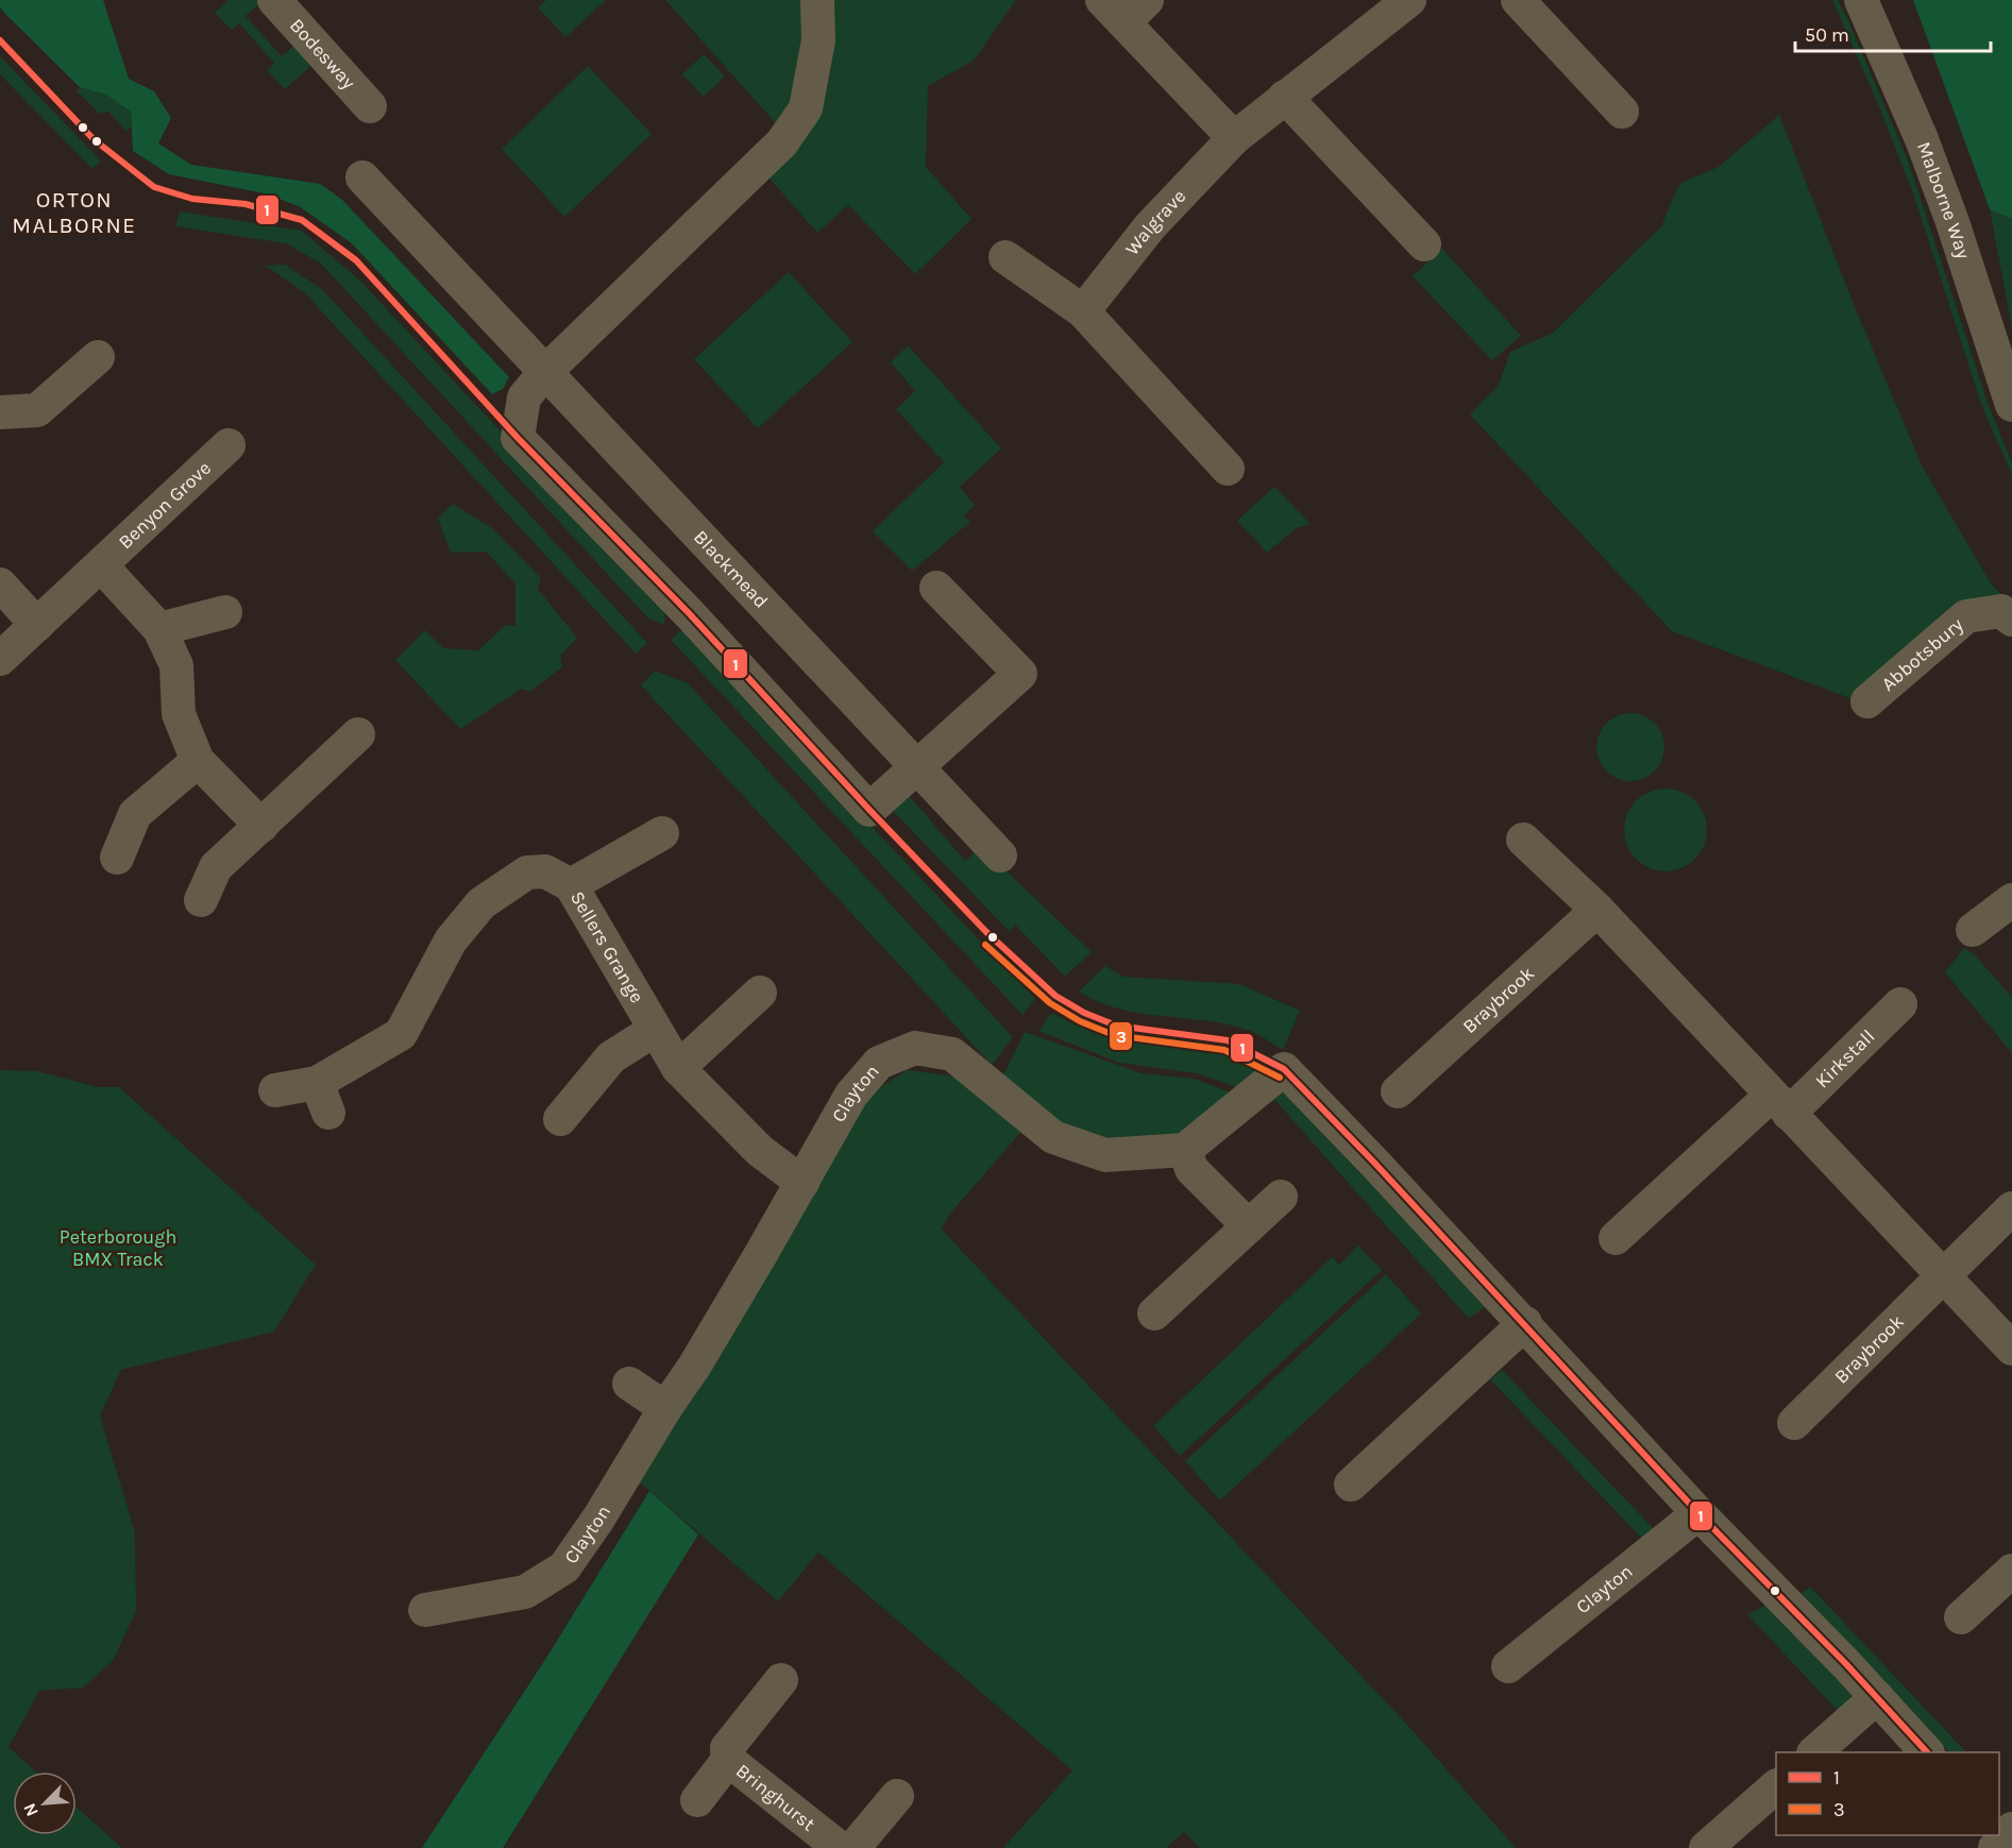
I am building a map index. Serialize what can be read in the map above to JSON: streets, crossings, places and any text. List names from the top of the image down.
{
  "streets": {
    "street": [
      "Bodesway",
      "Malborne Way",
      "Walgrave",
      "Benyon Grove",
      "Blackmead",
      "Abbotsbury",
      "Sellers Grange",
      "Braybrook",
      "Kirkstall",
      "Clayton",
      "Bringhurst"
    ]
  },
  "crossings": [
    ["Sellers Grange", "Clayton"]
  ],
  "districts": ["ORTON MALBORNE"],
  "parks": ["Peterborough BMX Track"],
  "lines": ["transit line 1", "transit line 3"],
  "legend": ["1", "3"],
  "scale_bar": "50 m",
  "north": "bottom left"
}
